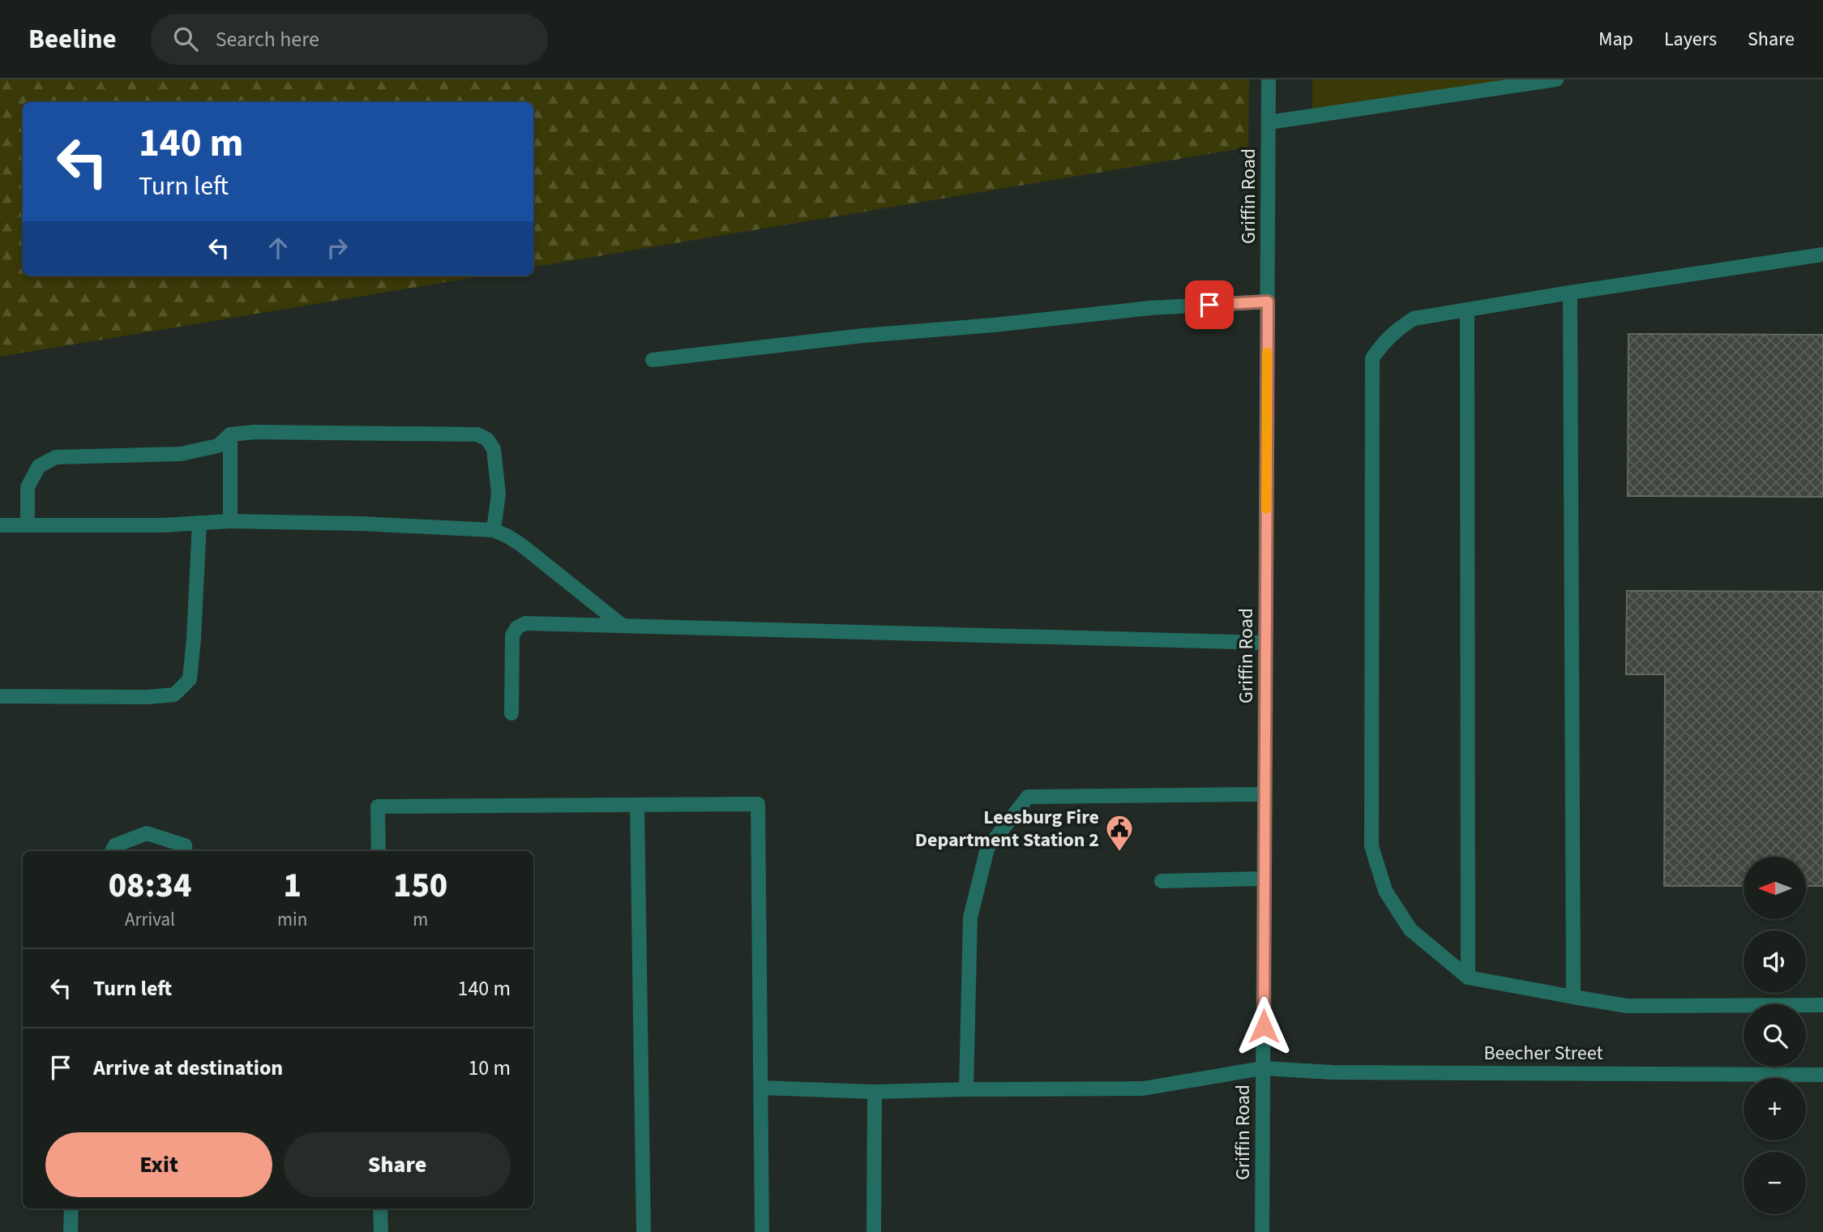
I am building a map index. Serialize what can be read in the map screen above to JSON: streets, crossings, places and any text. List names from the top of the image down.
{
  "streets": {
    "street": ["Griffin Road", "Beecher Street"]
  },
  "crossings": [
    ["Griffin Road", "Beecher Street"]
  ],
  "places": {
    "public building": ["Leesburg Fire Department Station 2"]
  },
  "north": "left",
  "page": {
    "header": "Beeline",
    "search": "Search here",
    "nav": ["Map", "Layers", "Share"],
    "turn": ["140 m", "Turn left"],
    "eta": [
      "08:34",
      "Arrival",
      "1",
      "min",
      "150",
      "m"
    ],
    "map_buttons": ["+", "−"],
    "list": [
      {
        "name": "Turn left",
        "value": "140 m"
      },
      {
        "name": "Arrive at destination",
        "value": "10 m"
      }
    ],
    "buttons": ["Exit", "Share"]
  }
}
